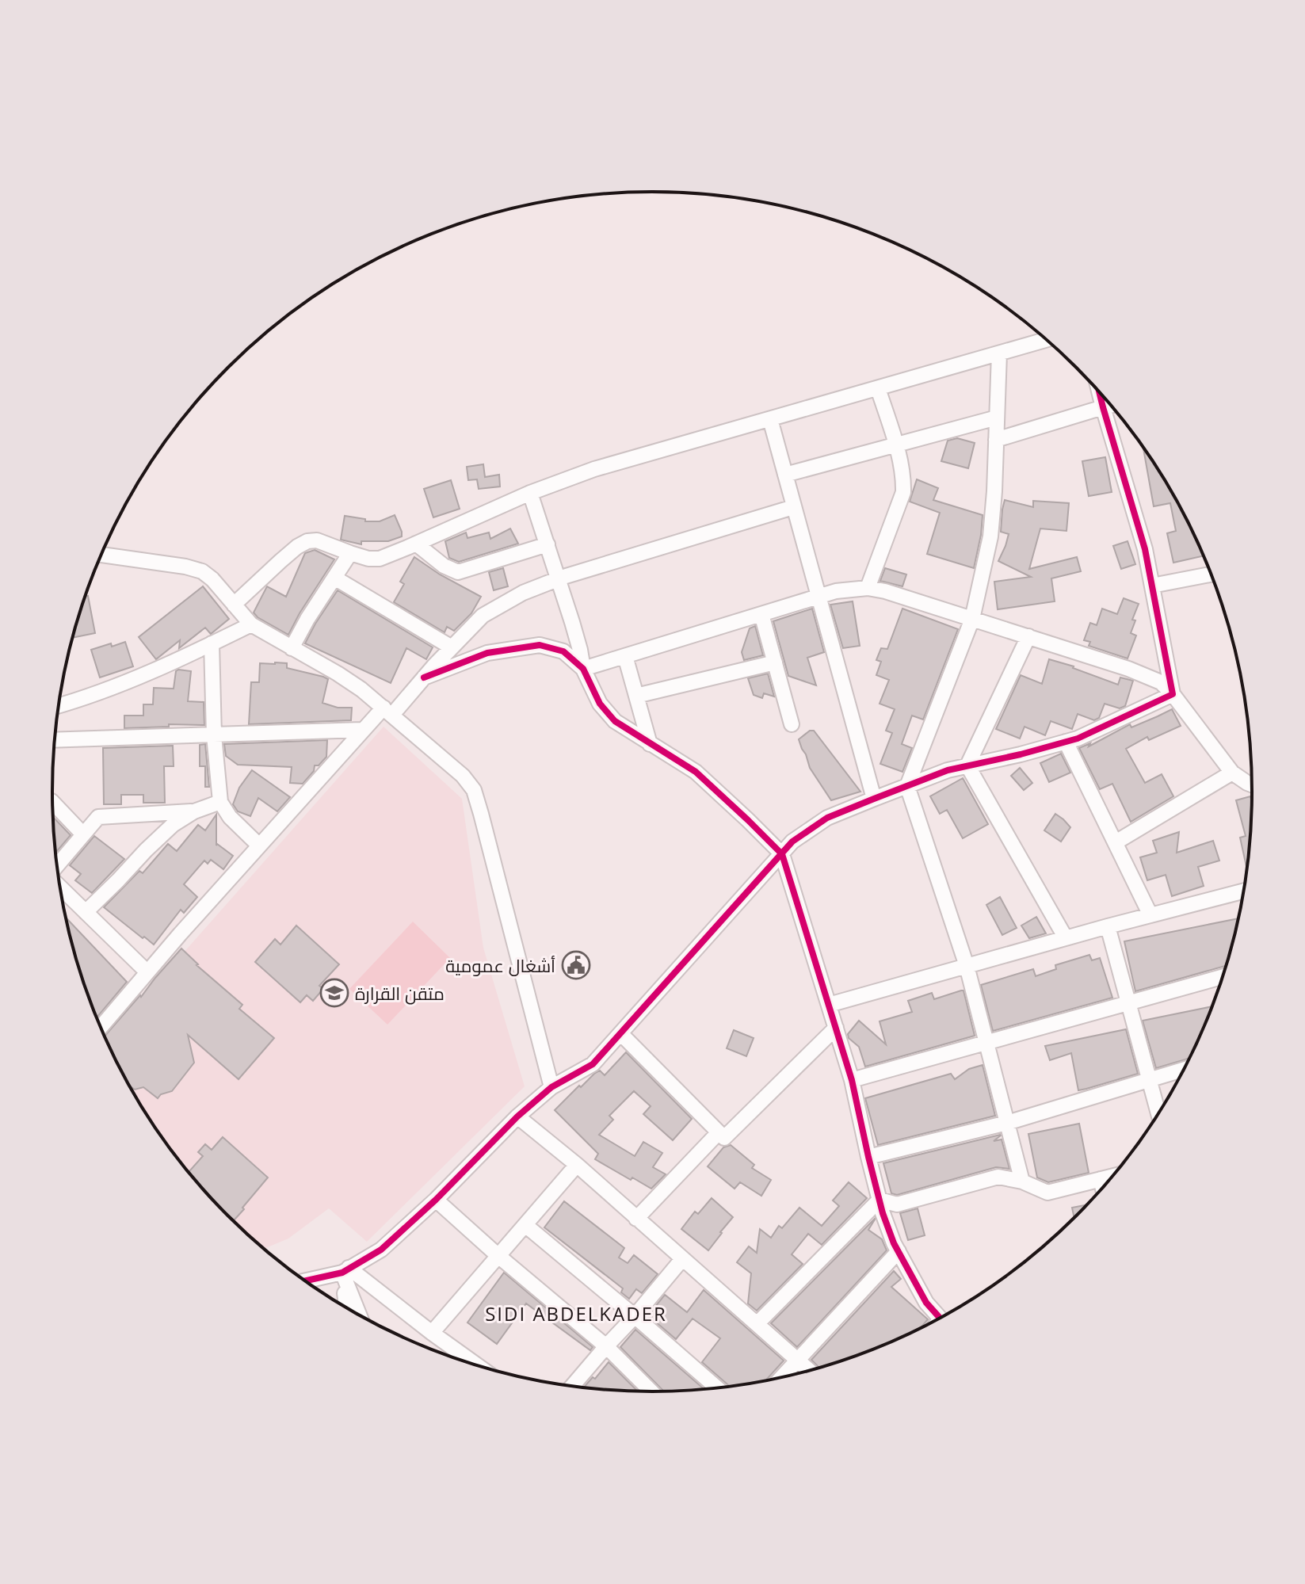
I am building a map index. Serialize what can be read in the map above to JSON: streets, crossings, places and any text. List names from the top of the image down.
{
  "districts": ["SIDI ABDELKADER"],
  "places": {
    "public building": ["أشغال عمومية"],
    "school or university": ["متقن القرارة"]
  }
}
